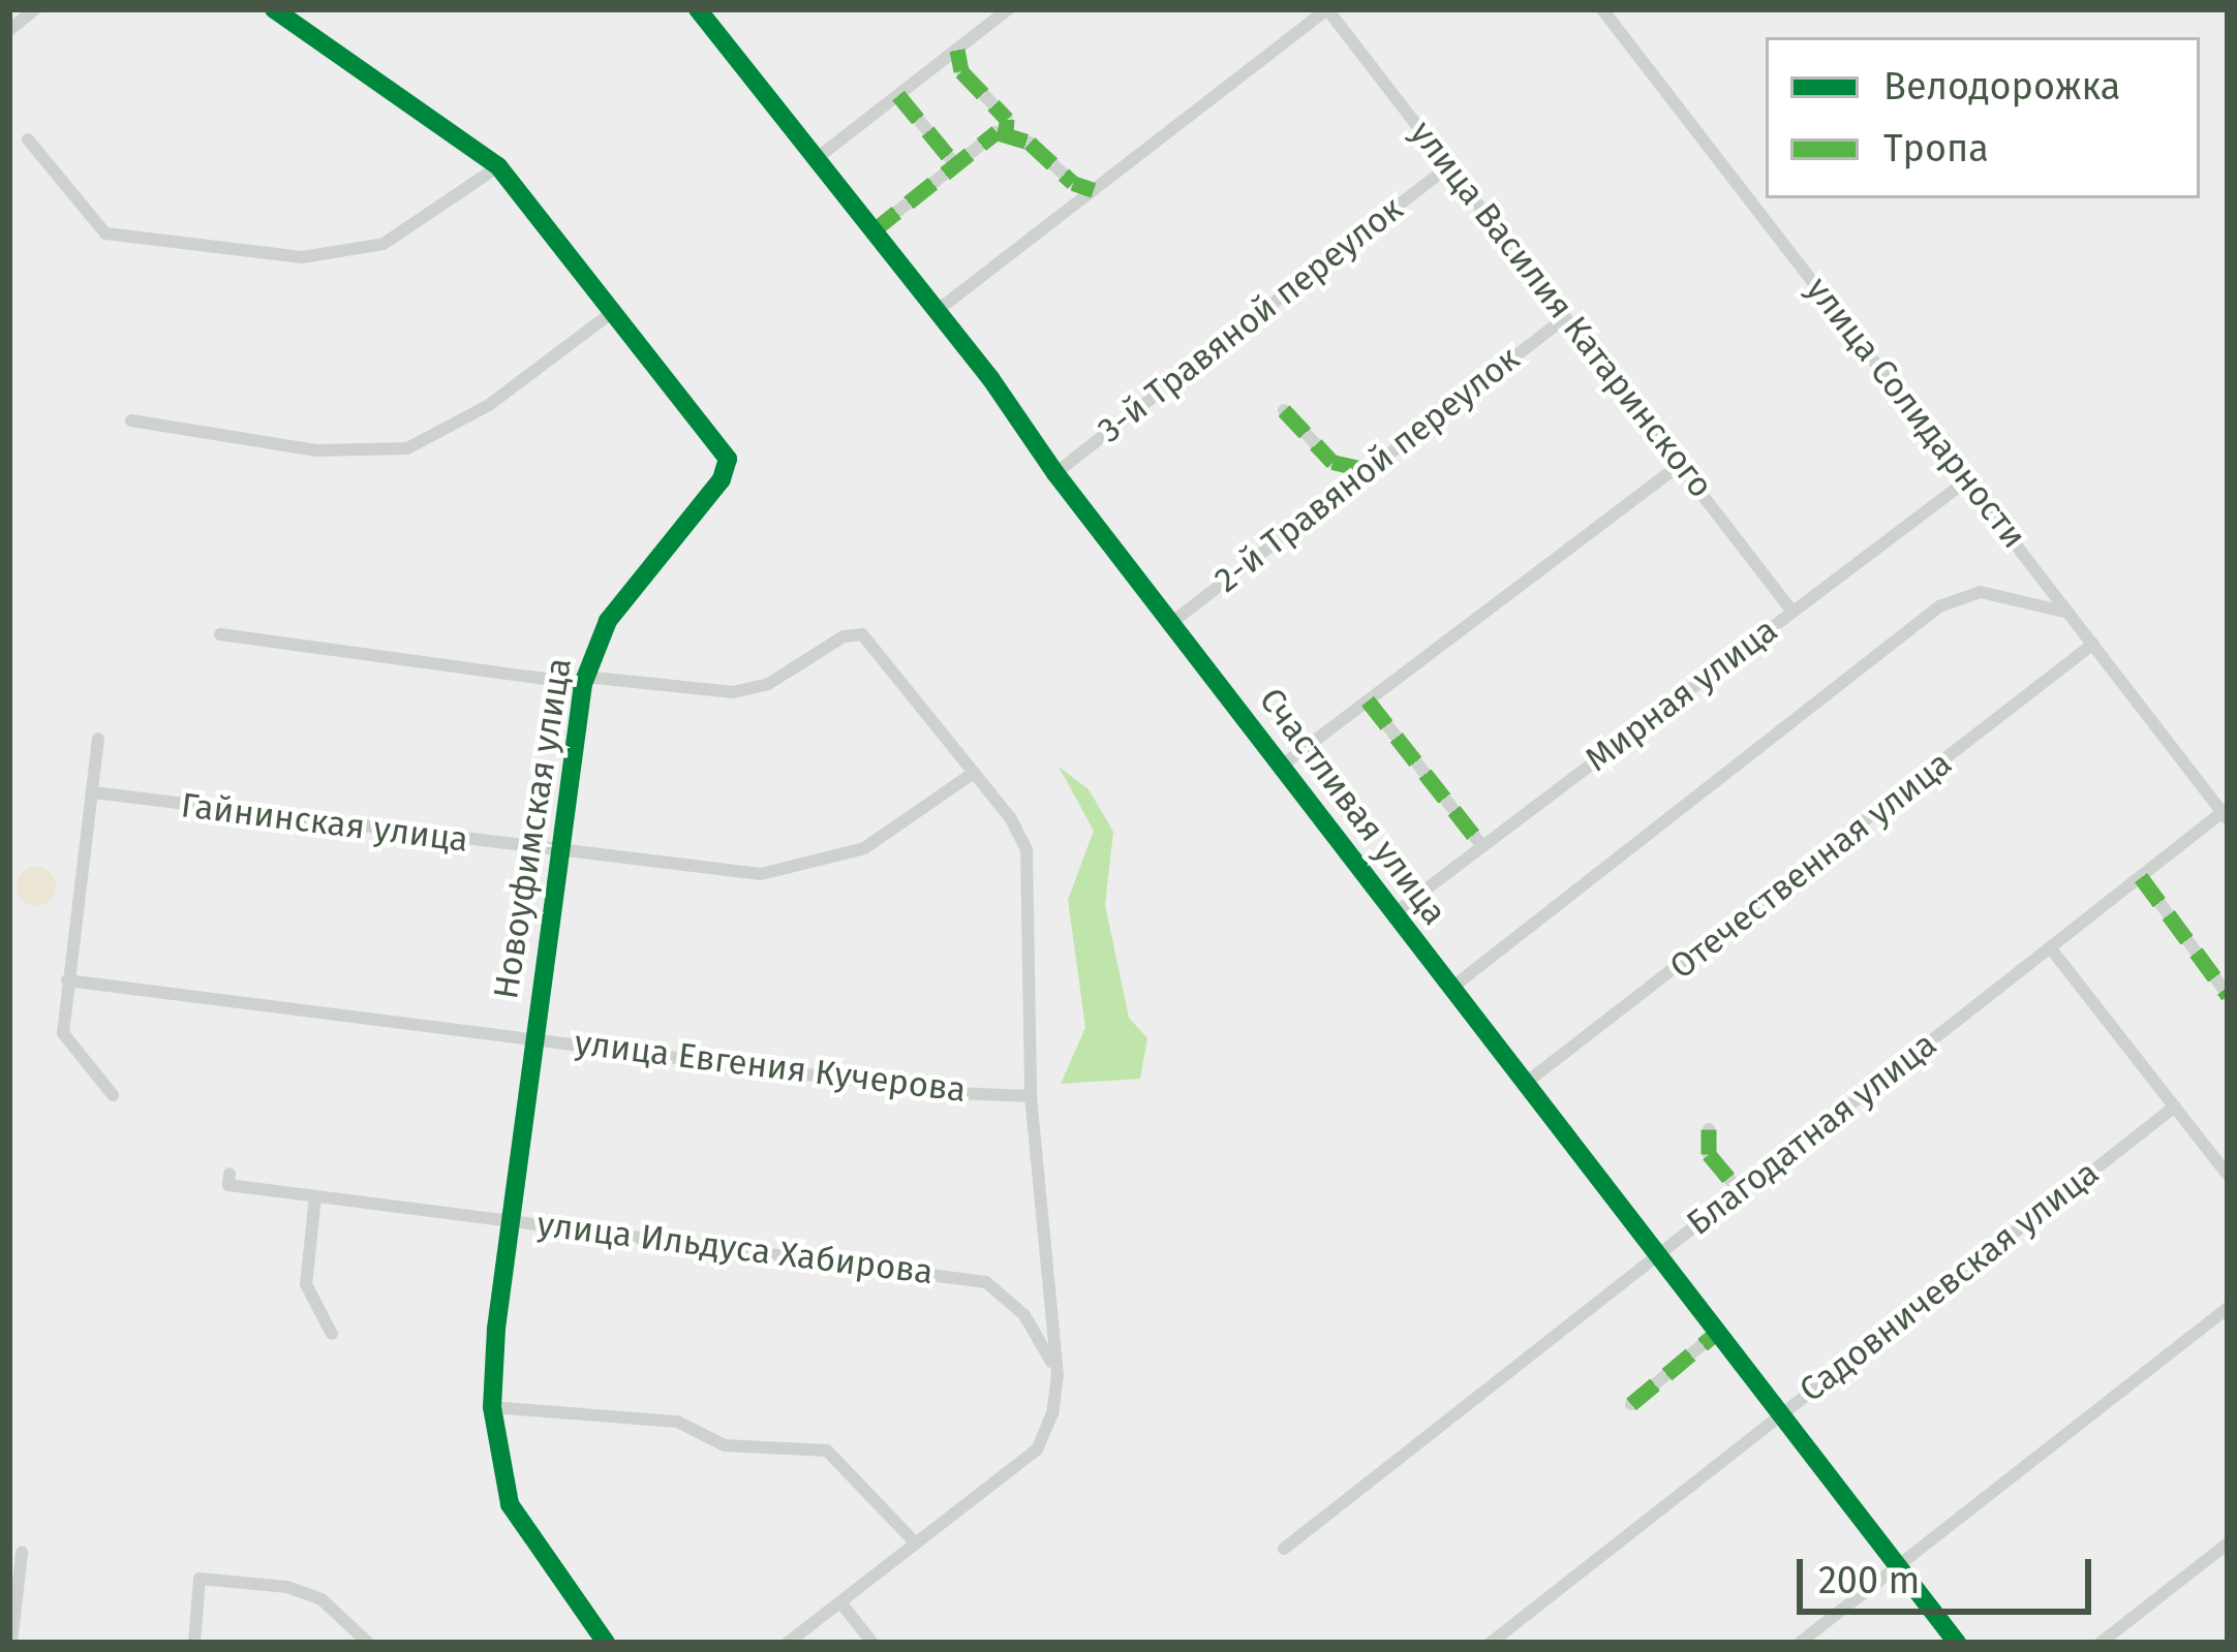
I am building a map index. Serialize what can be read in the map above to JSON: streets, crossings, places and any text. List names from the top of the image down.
{
  "streets": {
    "street": [
      "улица Василия Катаринского",
      "3-й Травяной переулок",
      "улица Солидарности",
      "2-й Травяной переулок",
      "Мирная улица",
      "Счастливая улица",
      "Гайнинская улица",
      "Новоуфимская улица",
      "Отечественная улица",
      "улица Евгения Кучерова",
      "Благодатная улица",
      "улица Ильдуса Хабирова",
      "Садовничевская улица"
    ]
  },
  "crossings": [
    ["улица Василия Катаринского", "3-й Травяной переулок"],
    ["улица Василия Катаринского", "2-й Травяной переулок"],
    ["улица Василия Катаринского", "Мирная улица"],
    ["3-й Травяной переулок", "Счастливая улица"],
    ["улица Солидарности", "Мирная улица"],
    ["улица Солидарности", "Отечественная улица"],
    ["улица Солидарности", "Благодатная улица"],
    ["2-й Травяной переулок", "Счастливая улица"],
    ["Мирная улица", "Счастливая улица"],
    ["Счастливая улица", "Отечественная улица"],
    ["Счастливая улица", "Благодатная улица"],
    ["Счастливая улица", "Садовничевская улица"],
    ["Гайнинская улица", "Новоуфимская улица"],
    ["Новоуфимская улица", "улица Евгения Кучерова"],
    ["Новоуфимская улица", "улица Ильдуса Хабирова"]
  ],
  "legend": ["Велодорожка", "Тропа"],
  "scale_bar": "200 m"
}
